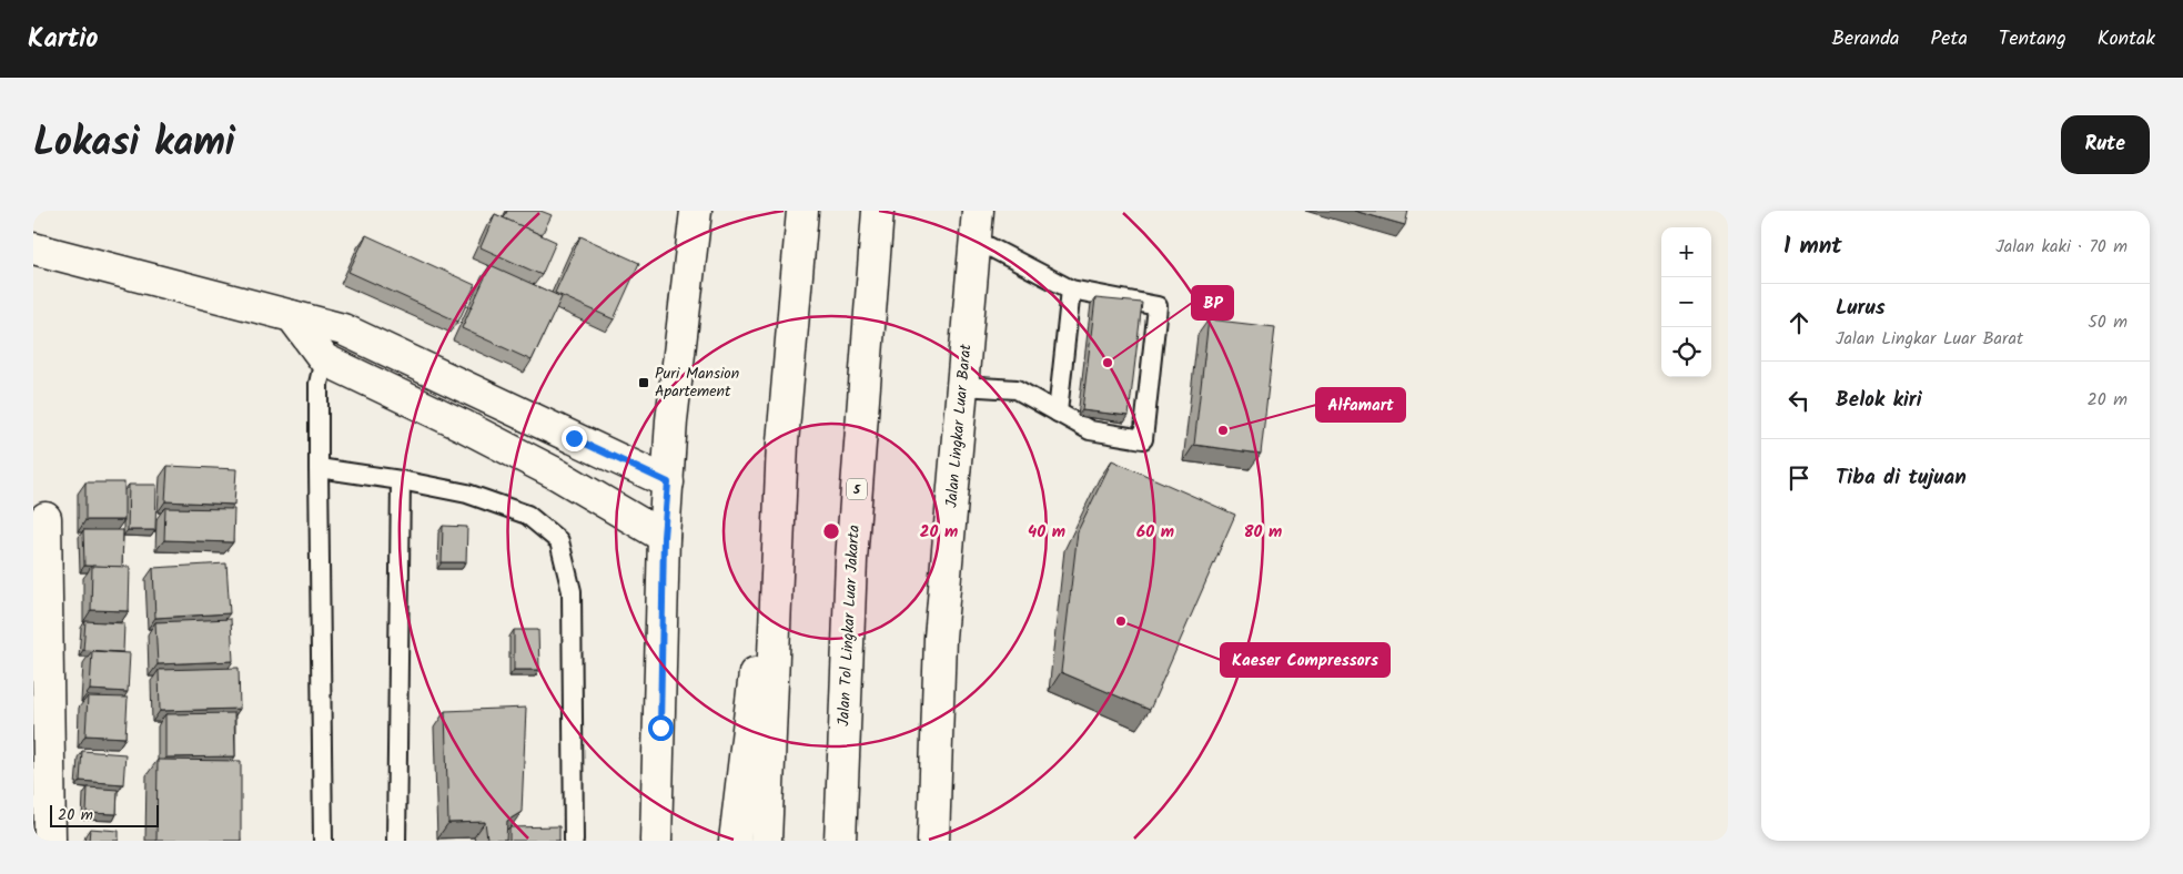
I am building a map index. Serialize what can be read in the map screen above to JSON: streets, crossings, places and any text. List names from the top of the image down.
{
  "streets": {
    "main road": ["Jalan Lingkar Luar Barat", "5", "Jalan Tol Lingkar Luar Jakarta"]
  },
  "places": {
    "other": ["BP", "Alfamart", "Kaeser Compressors"],
    "transit": ["Puri Mansion Apartement"]
  },
  "scale_bar": "20 m",
  "page": {
    "header": "Kartio",
    "nav": [
      "Beranda",
      "Peta",
      "Tentang",
      "Kontak"
    ],
    "title": "Lokasi kami",
    "buttons": "Rute",
    "heading": ["1 mnt", "Jalan kaki · 70 m"],
    "map_buttons": ["+", "−"],
    "list": [
      ["Lurus", "Jalan Lingkar Luar Barat", "50 m"],
      ["Belok kiri", "20 m"],
      "Tiba di tujuan"
    ],
    "scale": "20 m"
  },
  "rings": [
    "20 m",
    "40 m",
    "60 m",
    "80 m"
  ]
}
